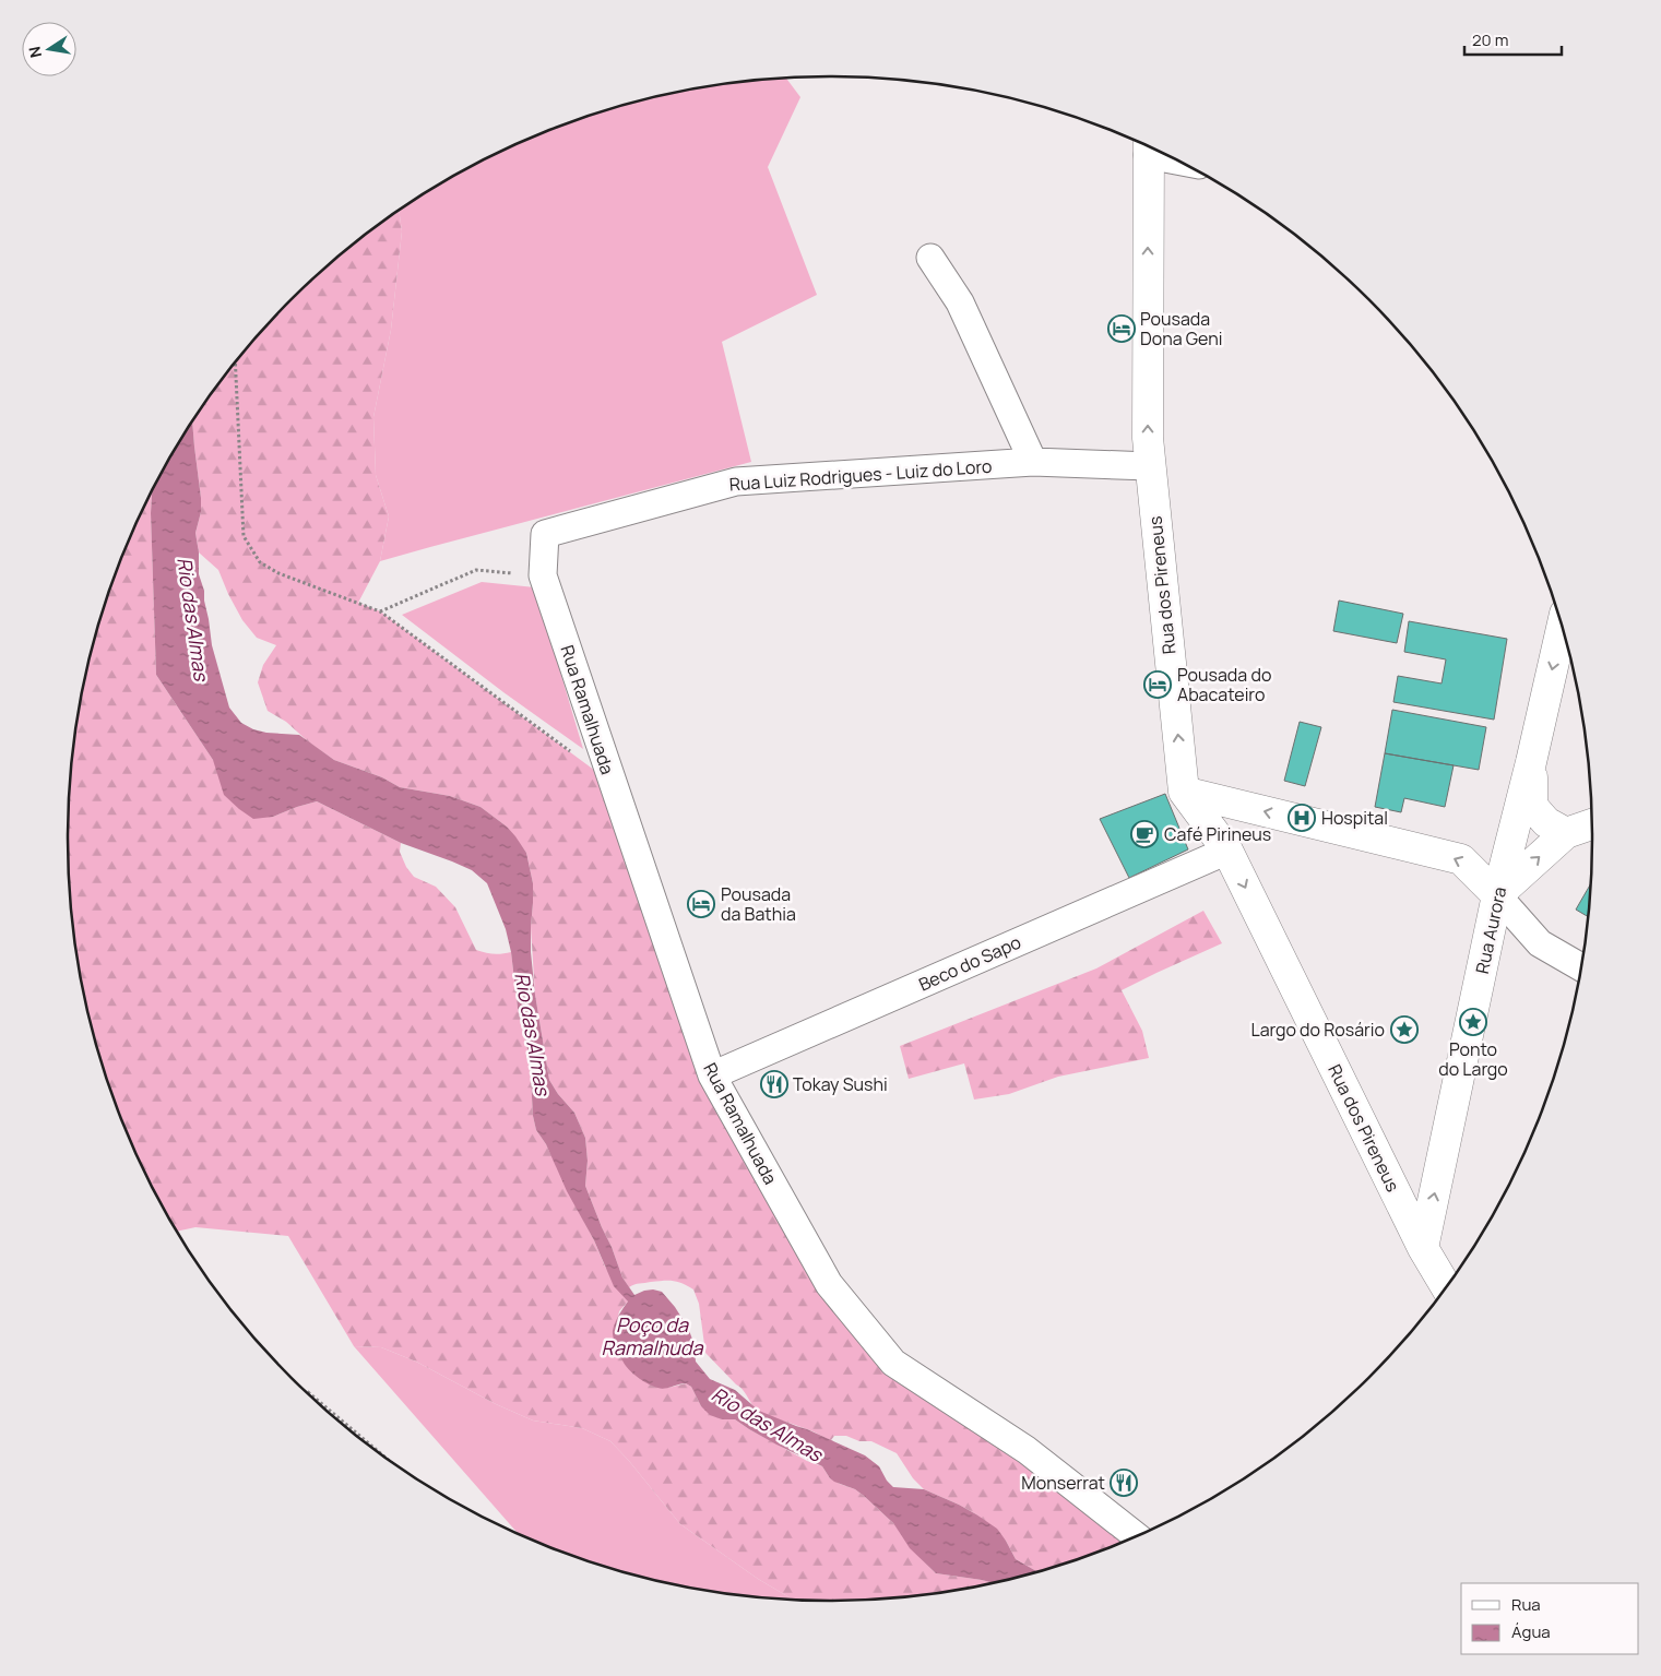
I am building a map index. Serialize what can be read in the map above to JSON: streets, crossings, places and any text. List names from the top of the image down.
{
  "streets": {
    "street": [
      "Rua Luiz Rodrigues - Luiz do Loro",
      "Rua dos Pireneus",
      "Rua Ramalhuada",
      "Rua Aurora",
      "Beco do Sapo"
    ]
  },
  "crossings": [
    ["Rua Luiz Rodrigues - Luiz do Loro", "Rua dos Pireneus"],
    ["Rua Luiz Rodrigues - Luiz do Loro", "Rua Ramalhuada"],
    ["Rua dos Pireneus", "Rua Aurora"],
    ["Rua dos Pireneus", "Beco do Sapo"],
    ["Rua Ramalhuada", "Beco do Sapo"]
  ],
  "water": ["Rio das Almas", "Poço da Ramalhuda"],
  "places": {
    "hotel": ["Pousada Dona Geni", "Pousada do Abacateiro", "Pousada da Bathia"],
    "hospital": ["Hospital"],
    "cafe": ["Café Pirineus"],
    "place": ["Ponto do Largo", "Largo do Rosário"],
    "restaurant": ["Tokay Sushi", "Monserrat"]
  },
  "legend": ["Rua", "Água"],
  "scale_bar": "20 m",
  "north": "left"
}
